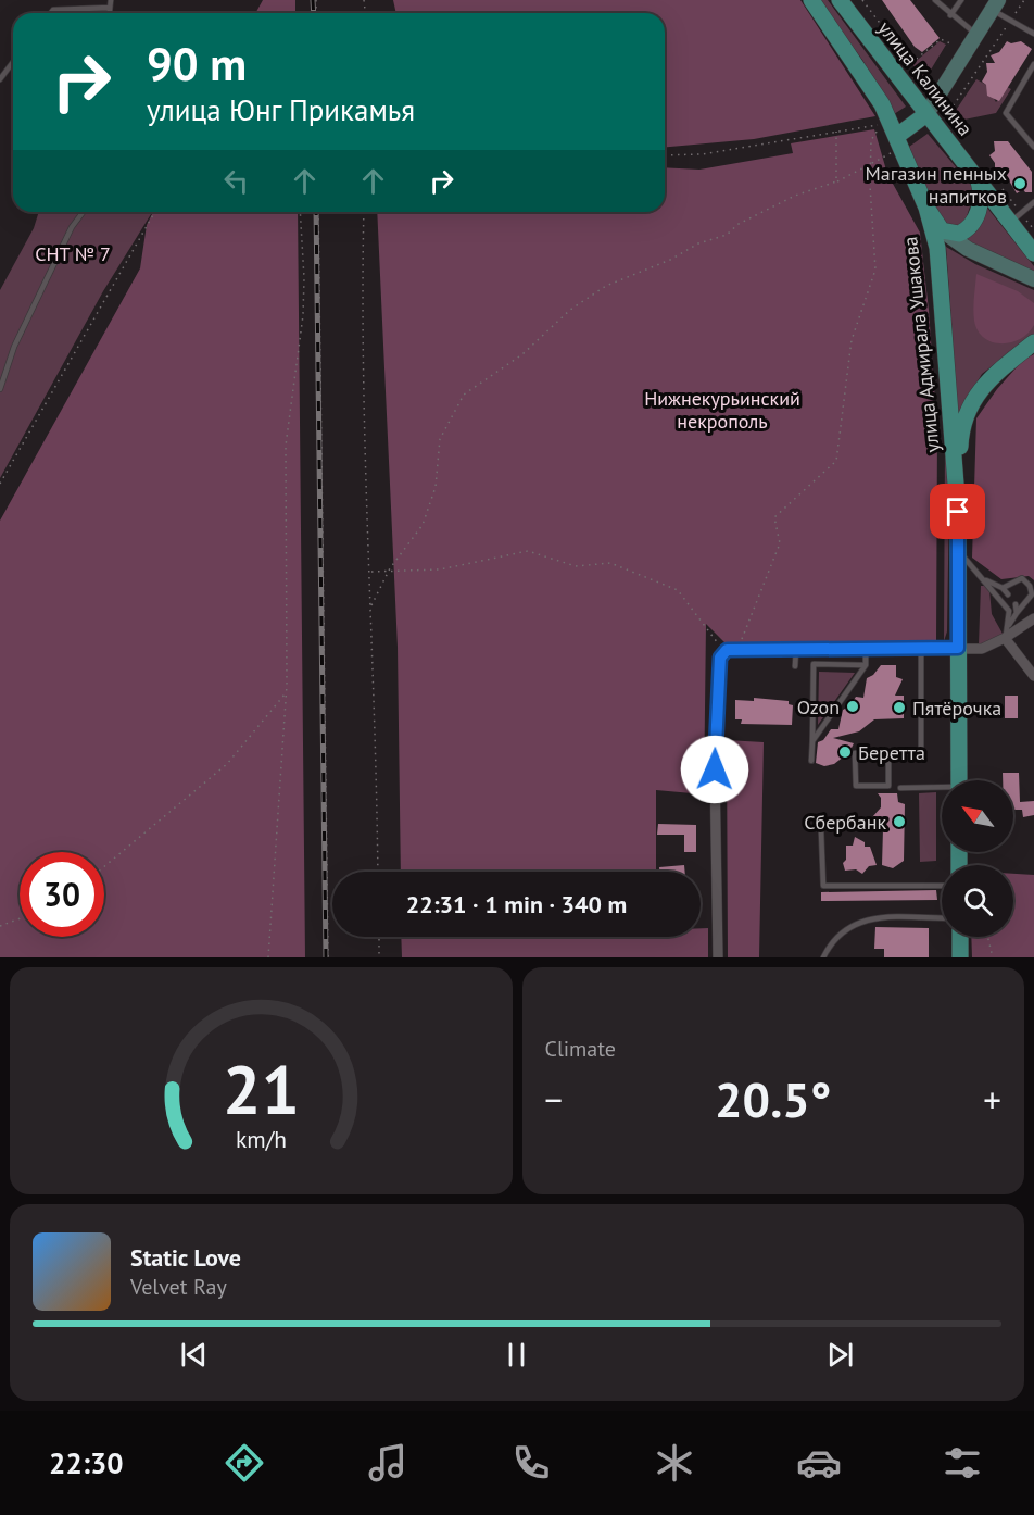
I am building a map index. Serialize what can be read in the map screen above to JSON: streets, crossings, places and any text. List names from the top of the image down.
{
  "streets": {
    "main road": ["улица Калинина", "улица Адмирала Ушакова"]
  },
  "parks": ["СНТ № 7", "Нижнекурьинский некрополь"],
  "places": [
    "Магазин пенных напитков",
    "Ozon",
    "Пятёрочка",
    "Беретта",
    "Сбербанк"
  ],
  "north": "top left",
  "page": {
    "turn": ["90 m", "улица Юнг Прикамья"],
    "limit": "30",
    "trip": "22:31 · 1 min · 340 m",
    "tile": "Climate",
    "heat": ["−", "20.5°", "+"],
    "song": ["Static Love", "Velvet Ray"],
    "tabs": "22:30",
    "gauge": ["21", "km/h"]
  }
}
